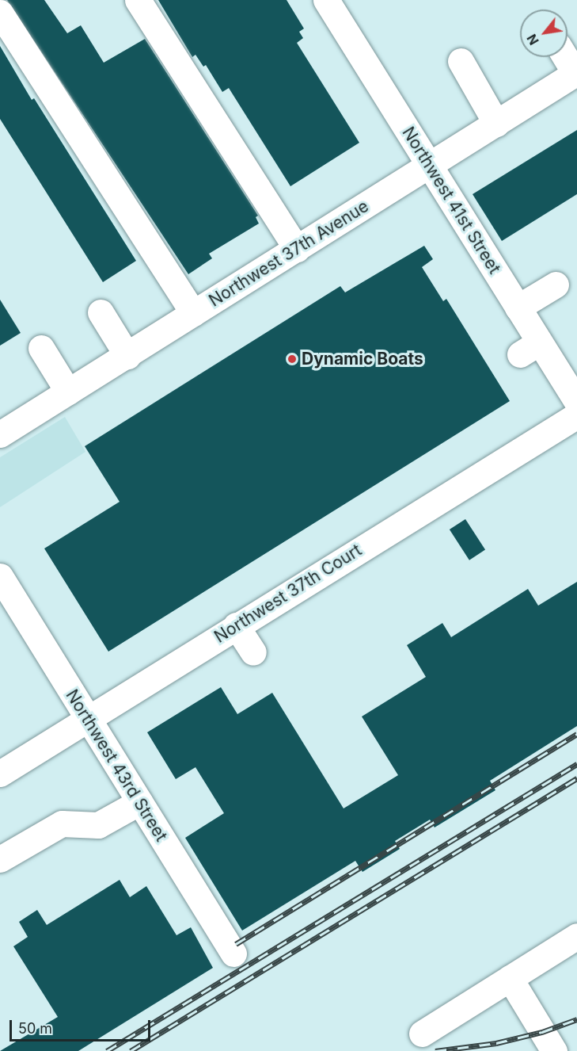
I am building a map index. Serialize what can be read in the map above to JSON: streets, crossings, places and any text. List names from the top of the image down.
{
  "streets": {
    "street": [
      "Northwest 41st Street",
      "Northwest 37th Avenue",
      "Northwest 37th Court",
      "Northwest 43rd Street"
    ]
  },
  "crossings": [
    ["Northwest 41st Street", "Northwest 37th Avenue"],
    ["Northwest 37th Court", "Northwest 43rd Street"]
  ],
  "places": ["Dynamic Boats"],
  "scale_bar": "50 m",
  "north": "bottom left"
}
